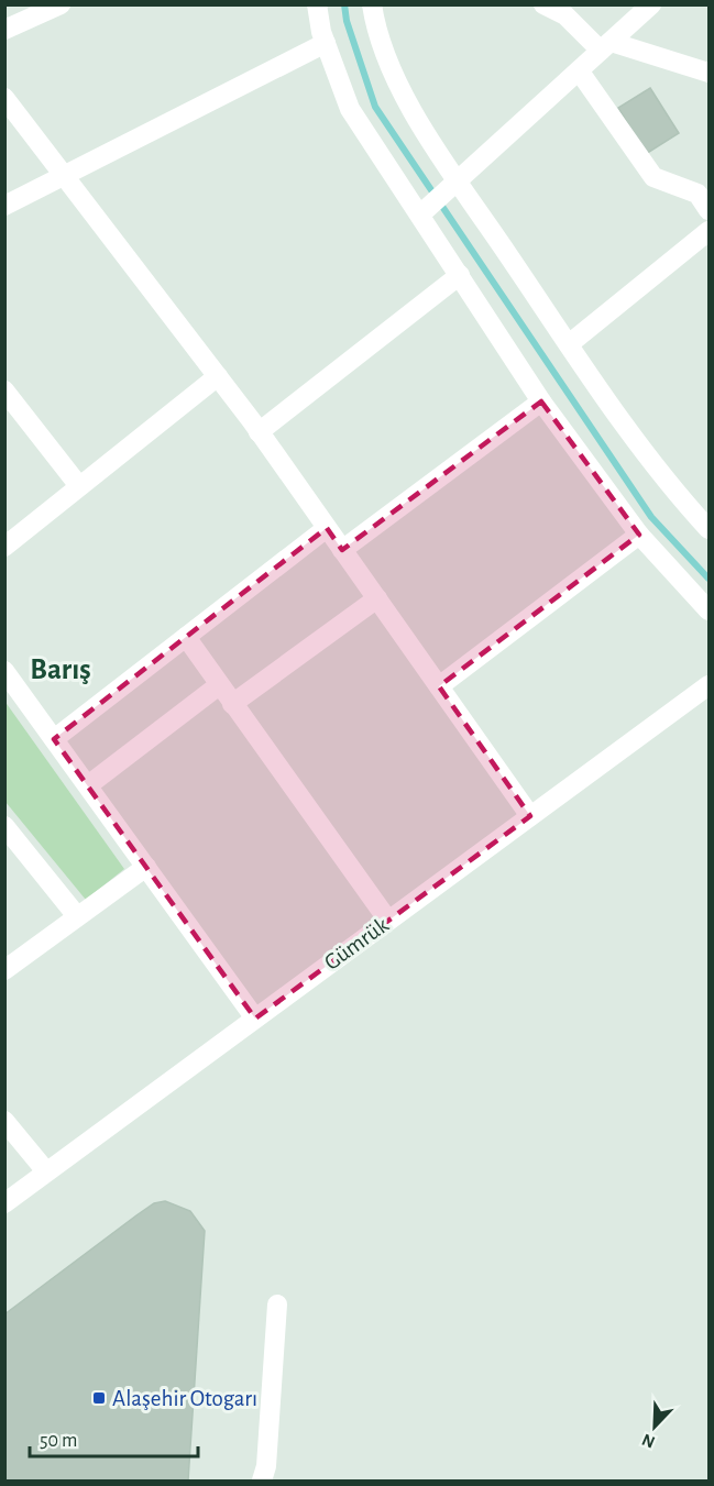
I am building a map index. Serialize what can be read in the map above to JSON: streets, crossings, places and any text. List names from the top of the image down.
{
  "streets": {
    "street": ["Gümrük"]
  },
  "districts": ["Barış"],
  "places": {
    "transit": ["Alaşehir Otogarı"]
  },
  "scale_bar": "50 m",
  "north": "bottom left"
}
